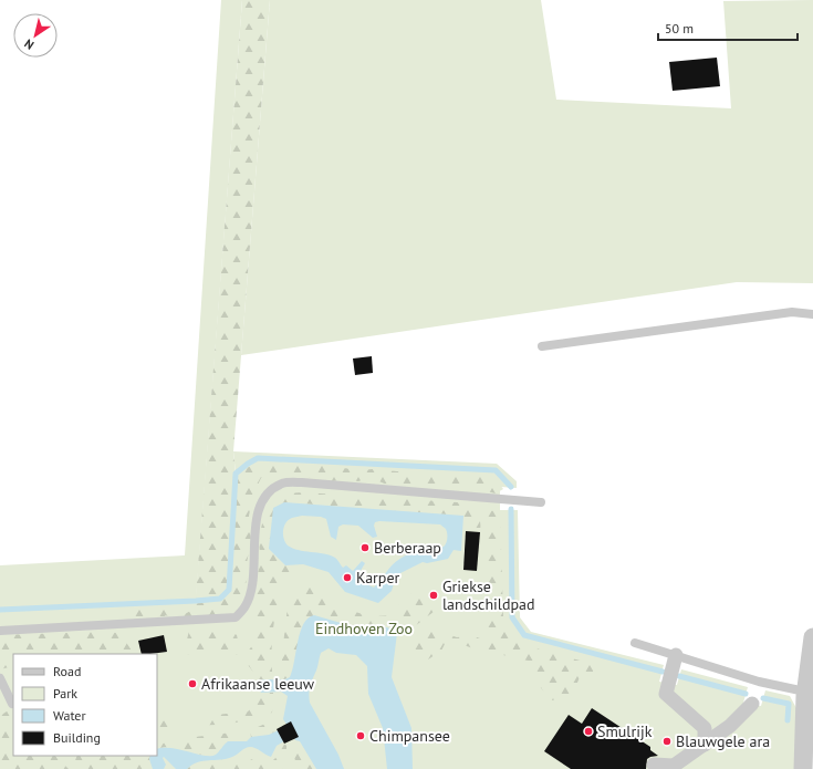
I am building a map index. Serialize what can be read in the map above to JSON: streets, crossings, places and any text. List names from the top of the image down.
{
  "parks": ["Eindhoven Zoo"],
  "places": [
    "Berberaap",
    "Karper",
    "Griekse landschildpad",
    "Afrikaanse leeuw",
    "Smulrijk",
    "Chimpansee",
    "Blauwgele ara"
  ],
  "legend": [
    "Road",
    "Park",
    "Water",
    "Building"
  ],
  "scale_bar": "50 m",
  "north": "bottom left"
}
